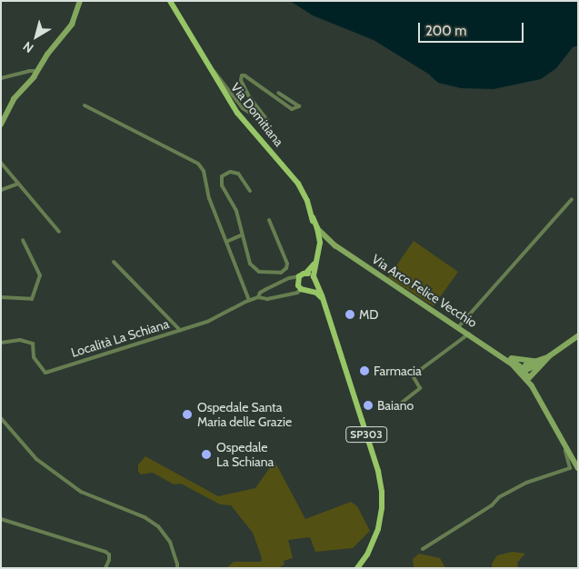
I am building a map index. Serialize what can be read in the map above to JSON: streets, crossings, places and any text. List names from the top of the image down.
{
  "streets": {
    "main road": ["Via Domitiana", "SP303"],
    "street": ["Via Arco Felice Vecchio", "Località La Schiana"]
  },
  "crossings": [
    ["Via Domitiana", "Via Arco Felice Vecchio"],
    ["Via Domitiana", "Località La Schiana"]
  ],
  "places": [
    "MD",
    "Farmacia",
    "Baiano",
    "Ospedale Santa Maria delle Grazie",
    "Ospedale La Schiana"
  ],
  "scale_bar": "200 m",
  "north": "bottom left"
}
